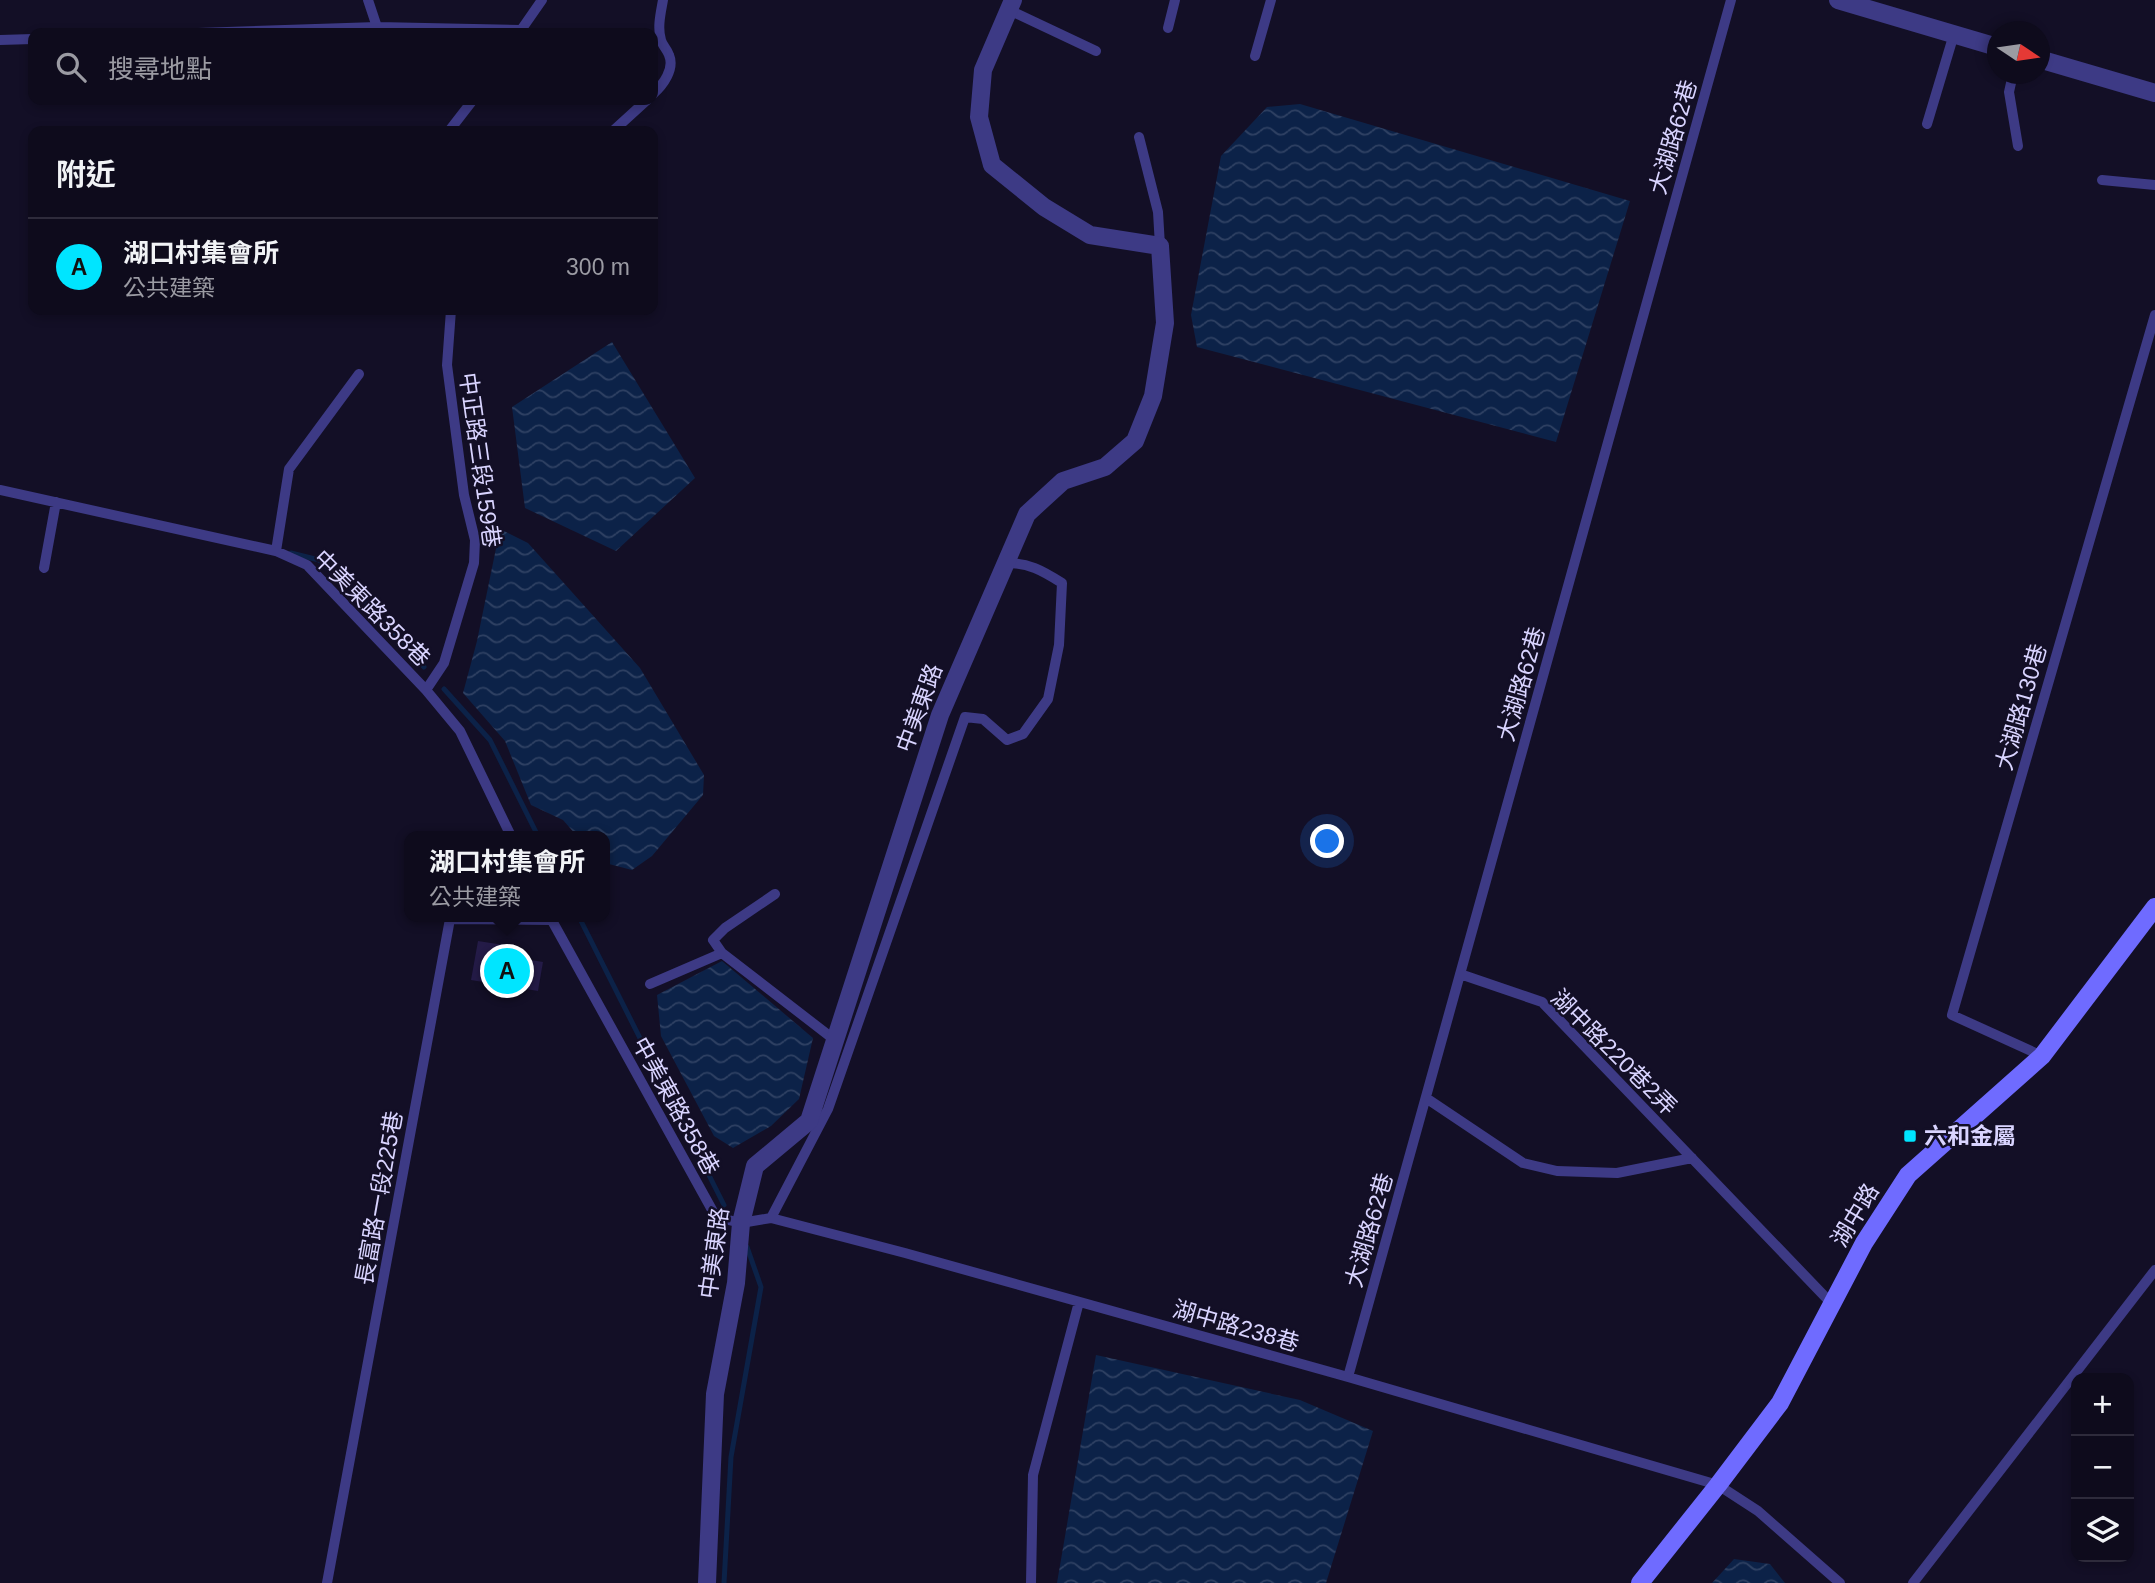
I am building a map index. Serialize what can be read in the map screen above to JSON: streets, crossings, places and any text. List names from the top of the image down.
{
  "streets": {
    "street": ["中美東路", "湖中路"],
    "lane": [
      "大湖路62巷",
      "中正路三段159巷",
      "中美東路358巷",
      "大湖路130巷",
      "湖中路220巷2弄",
      "長富路一段225巷",
      "湖中路238巷"
    ]
  },
  "crossings": [
    ["大湖路62巷", "湖中路220巷2弄"],
    ["大湖路62巷", "湖中路238巷"],
    ["中正路三段159巷", "中美東路358巷"],
    ["中美東路358巷", "中美東路"],
    ["中美東路358巷", "湖中路238巷"],
    ["大湖路130巷", "湖中路"],
    ["中美東路", "湖中路238巷"],
    ["湖中路220巷2弄", "湖中路"],
    ["湖中路", "湖中路238巷"]
  ],
  "places": {
    "transit": ["六和金屬"]
  },
  "north": "right",
  "page": {
    "search": "搜尋地點",
    "heading": "附近",
    "list": [
      {
        "mark": "A",
        "name": "湖口村集會所",
        "note": "公共建築",
        "value": "300 m"
      }
    ],
    "popup": ["湖口村集會所", "公共建築"],
    "pins": "A",
    "map_buttons": ["+", "−"]
  }
}
